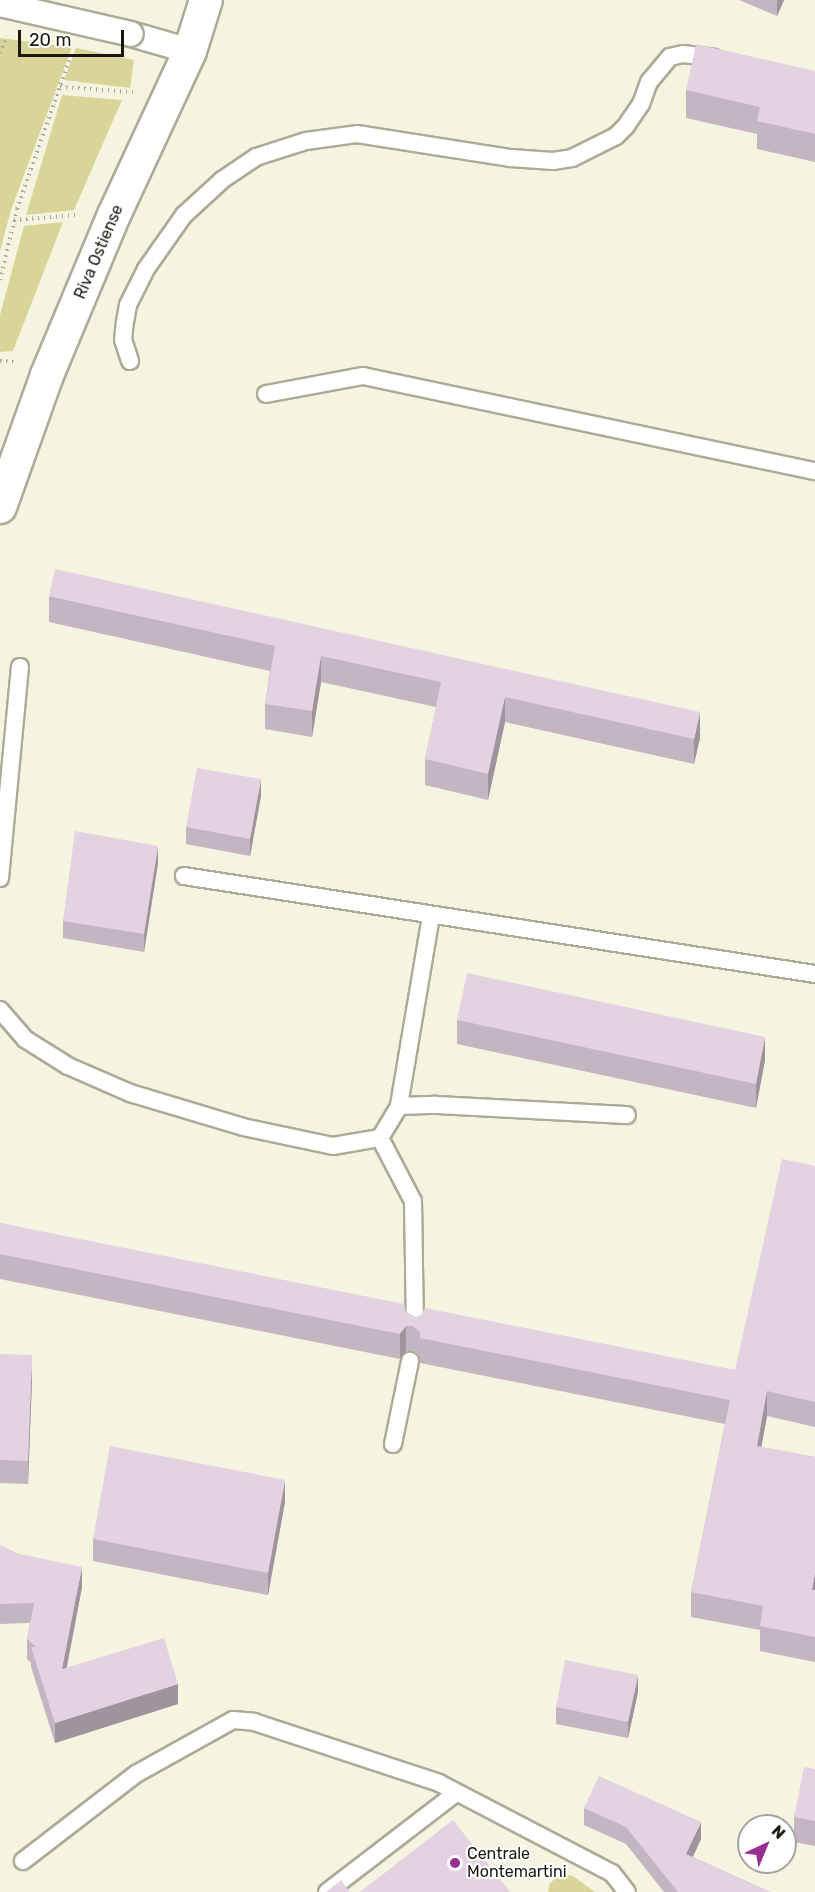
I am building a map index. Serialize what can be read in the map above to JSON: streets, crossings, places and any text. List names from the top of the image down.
{
  "streets": {
    "street": ["Riva Ostiense"]
  },
  "places": ["Centrale Montemartini"],
  "scale_bar": "20 m",
  "north": "top right"
}
